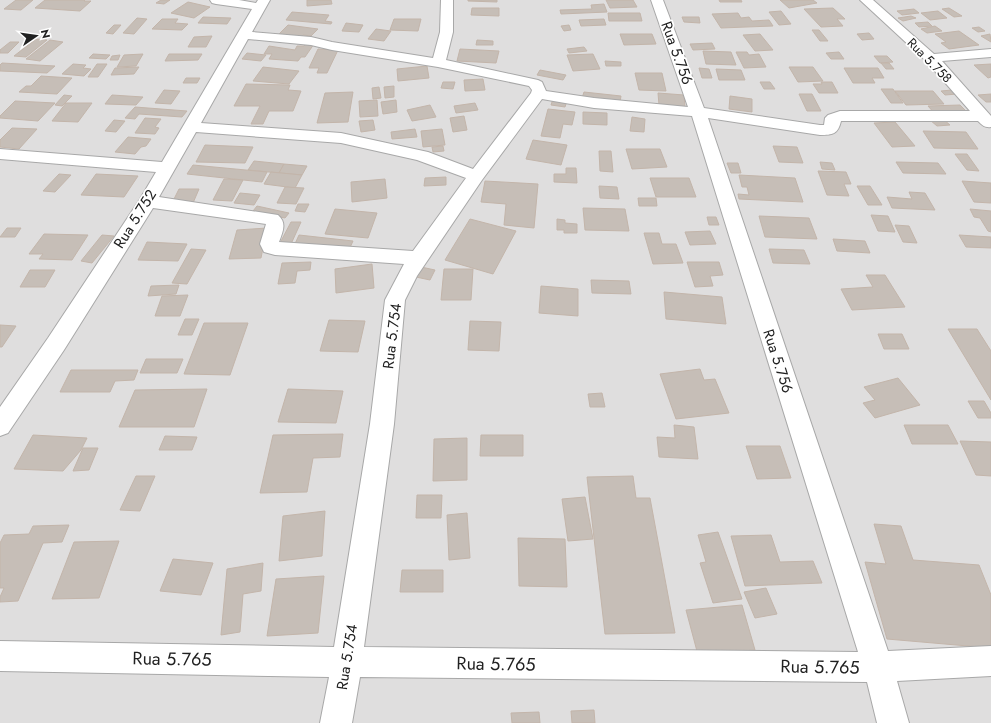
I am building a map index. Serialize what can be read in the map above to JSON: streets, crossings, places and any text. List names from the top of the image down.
{
  "streets": {
    "street": [
      "Rua 5.756",
      "Rua 5.758",
      "Rua 5.752",
      "Rua 5.754",
      "Rua 5.765"
    ]
  },
  "crossings": [
    ["Rua 5.756", "Rua 5.765"],
    ["Rua 5.754", "Rua 5.765"]
  ],
  "north": "right"
}
